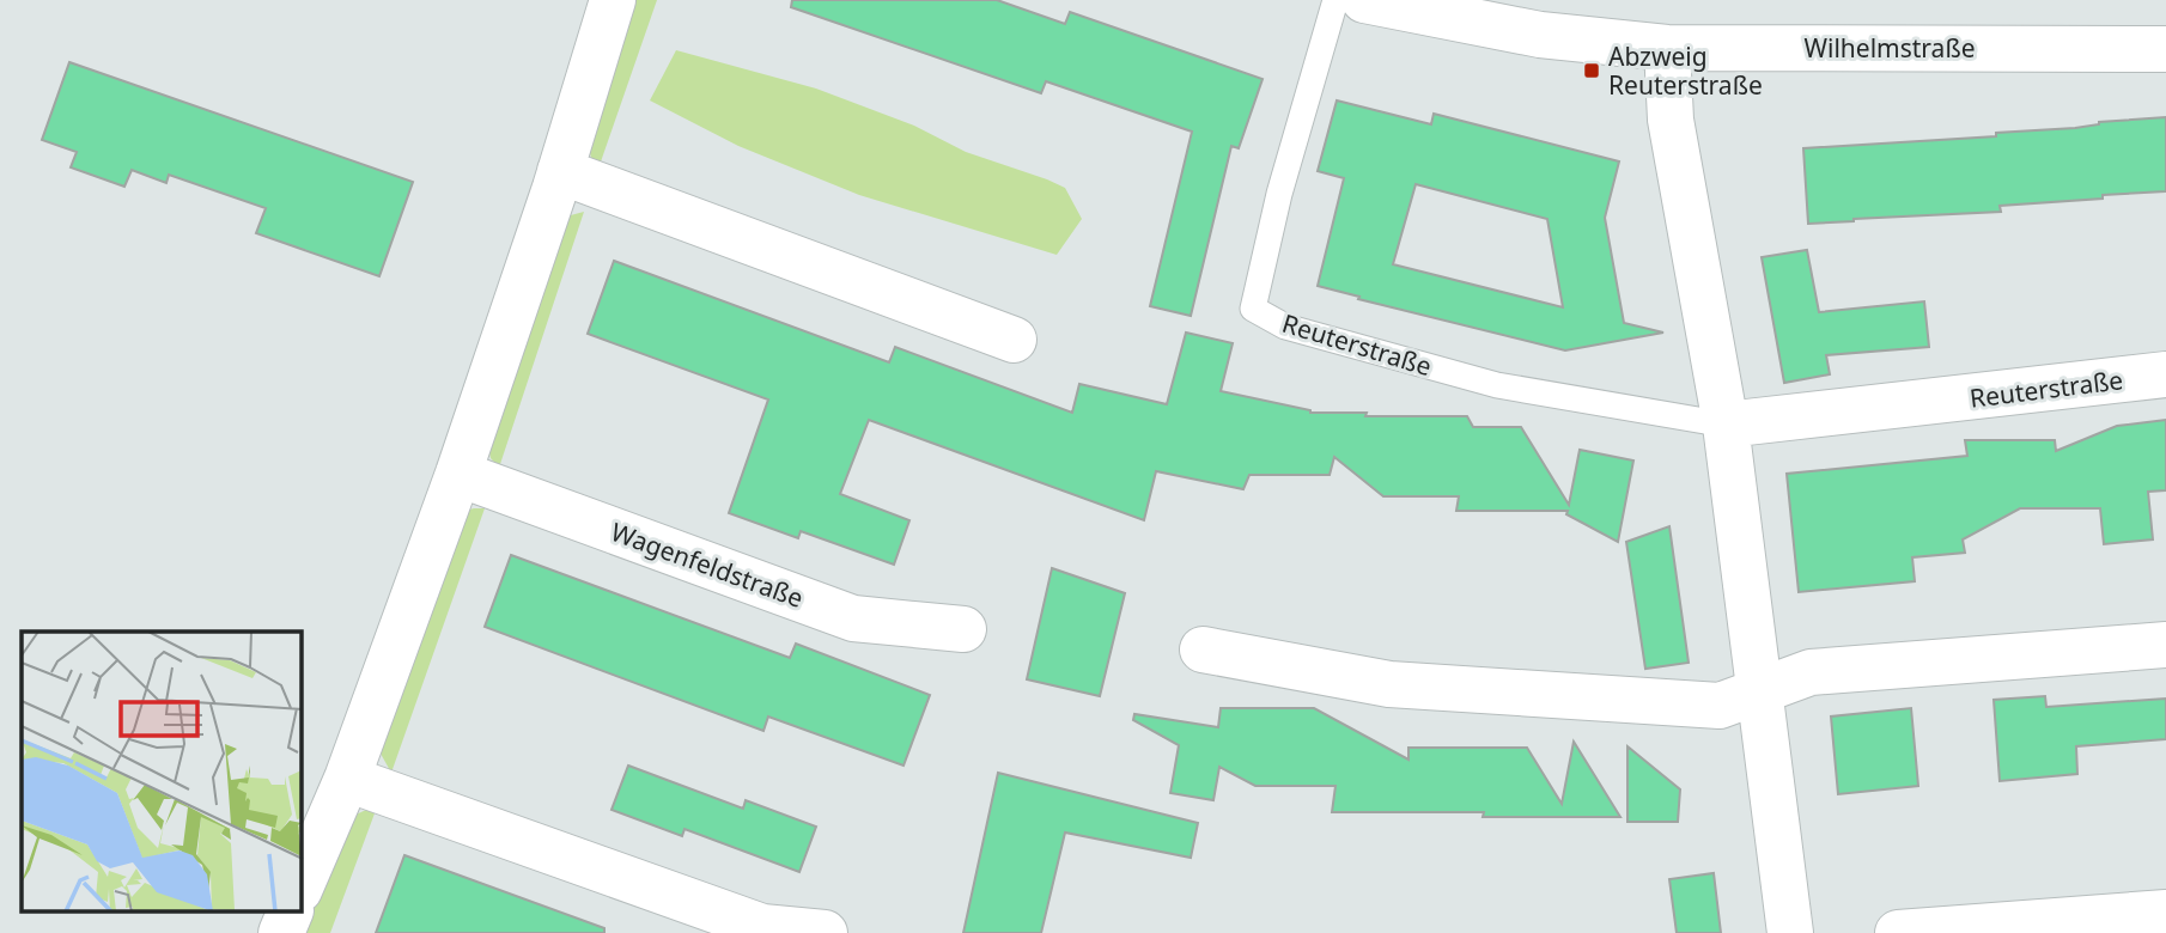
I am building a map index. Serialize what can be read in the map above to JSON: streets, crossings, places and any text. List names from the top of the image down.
{
  "streets": {
    "street": ["Wilhelmstraße", "Reuterstraße", "Wagenfeldstraße"]
  },
  "places": {
    "transit": ["Abzweig Reuterstraße"]
  }
}
